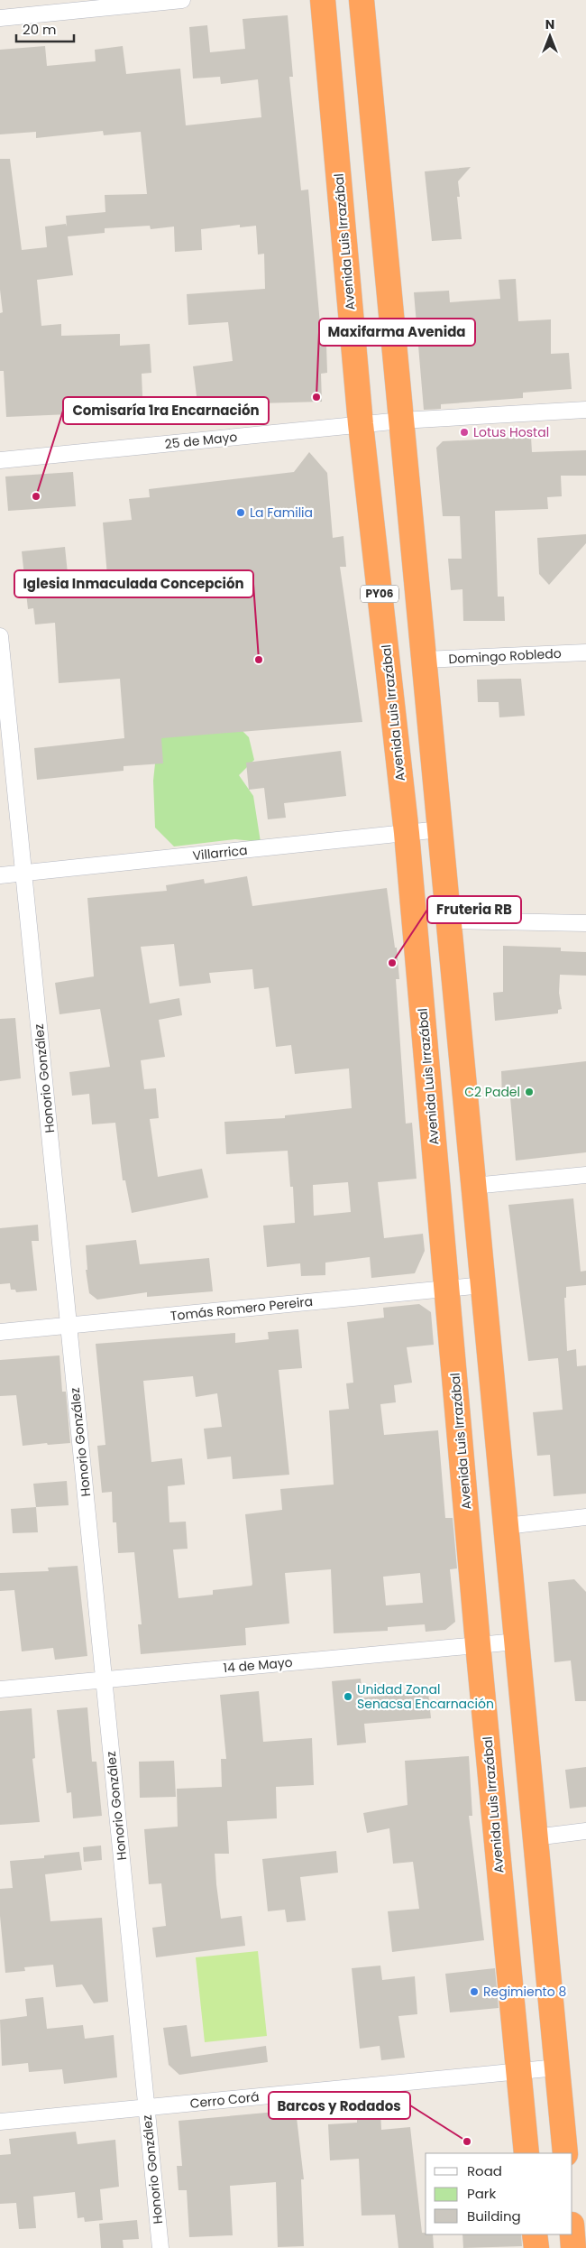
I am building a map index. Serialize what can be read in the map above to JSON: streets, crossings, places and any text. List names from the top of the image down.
{
  "streets": {
    "highway": ["Avenida Luis Irrazábal", "PY06"],
    "street": [
      "25 de Mayo",
      "Domingo Robledo",
      "Villarrica",
      "Honorio González",
      "Tomás Romero Pereira",
      "14 de Mayo",
      "Cerro Corá"
    ]
  },
  "crossings": [
    ["Avenida Luis Irrazábal", "25 de Mayo"],
    ["Avenida Luis Irrazábal", "Villarrica"],
    ["Avenida Luis Irrazábal", "Tomás Romero Pereira"],
    ["Avenida Luis Irrazábal", "14 de Mayo"],
    ["Avenida Luis Irrazábal", "Cerro Corá"],
    ["25 de Mayo", "PY06"],
    ["PY06", "Domingo Robledo"],
    ["PY06", "Villarrica"],
    ["PY06", "Tomás Romero Pereira"],
    ["PY06", "14 de Mayo"],
    ["PY06", "Cerro Corá"],
    ["Villarrica", "Honorio González"],
    ["Honorio González", "Tomás Romero Pereira"],
    ["Honorio González", "14 de Mayo"],
    ["Honorio González", "Cerro Corá"]
  ],
  "places": [
    "Maxifarma Avenida",
    "Lotus Hostal",
    "Comisaría 1ra Encarnación",
    "La Familia",
    "Iglesia Inmaculada Concepción",
    "Fruteria RB",
    "C2 Padel",
    "Unidad Zonal Senacsa Encarnación",
    "Regimiento 8",
    "Barcos y Rodados"
  ],
  "legend": ["Road", "Park", "Building"],
  "scale_bar": "20 m",
  "north": "top"
}
